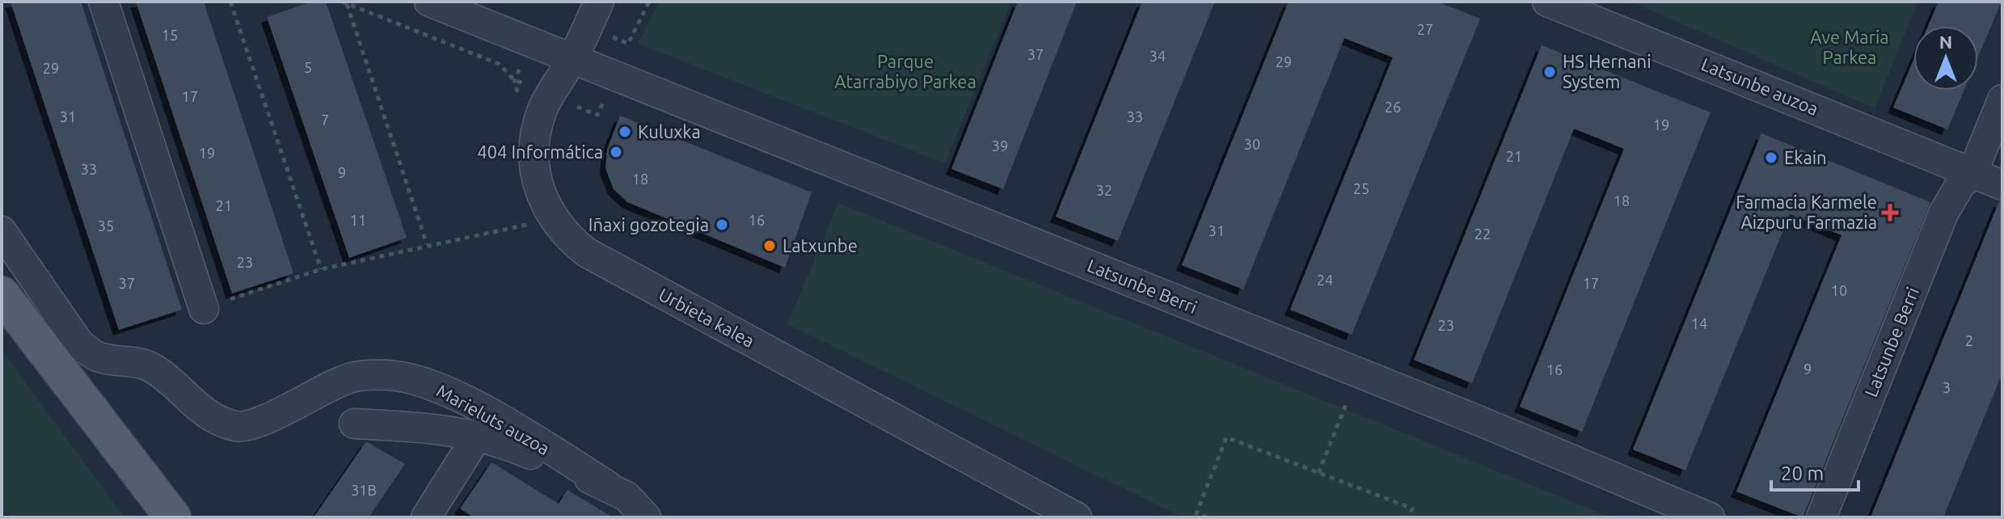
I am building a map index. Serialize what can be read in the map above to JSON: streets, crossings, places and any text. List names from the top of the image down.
{
  "streets": {
    "street": [
      "Latsunbe auzoa",
      "Latsunbe Berri",
      "Urbieta kalea",
      "Marieluts auzoa"
    ]
  },
  "crossings": [
    ["Latsunbe auzoa", "Latsunbe Berri"],
    ["Latsunbe Berri", "Urbieta kalea"]
  ],
  "parks": ["Ave Maria Parkea", "Parque Atarrabiyo Parkea"],
  "places": {
    "other": [
      "HS Hernani System",
      "Kuluxka",
      "404 Informática",
      "Ekain",
      "Iñaxi gozotegia",
      "Latxunbe"
    ],
    "health": ["Farmacia Karmele Aizpuru Farmazia"]
  },
  "house_numbers": [
    "27",
    "15",
    "37",
    "34",
    "29",
    "5",
    "29",
    "17",
    "26",
    "31",
    "33",
    "7",
    "19",
    "30",
    "39",
    "19",
    "21",
    "33",
    "9",
    "18",
    "25",
    "32",
    "18",
    "21",
    "11",
    "16",
    "35",
    "31",
    "22",
    "23",
    "24",
    "37",
    "17",
    "10",
    "14",
    "23",
    "2",
    "9",
    "16",
    "3",
    "31B"
  ],
  "scale_bar": "20 m",
  "north": "top"
}
